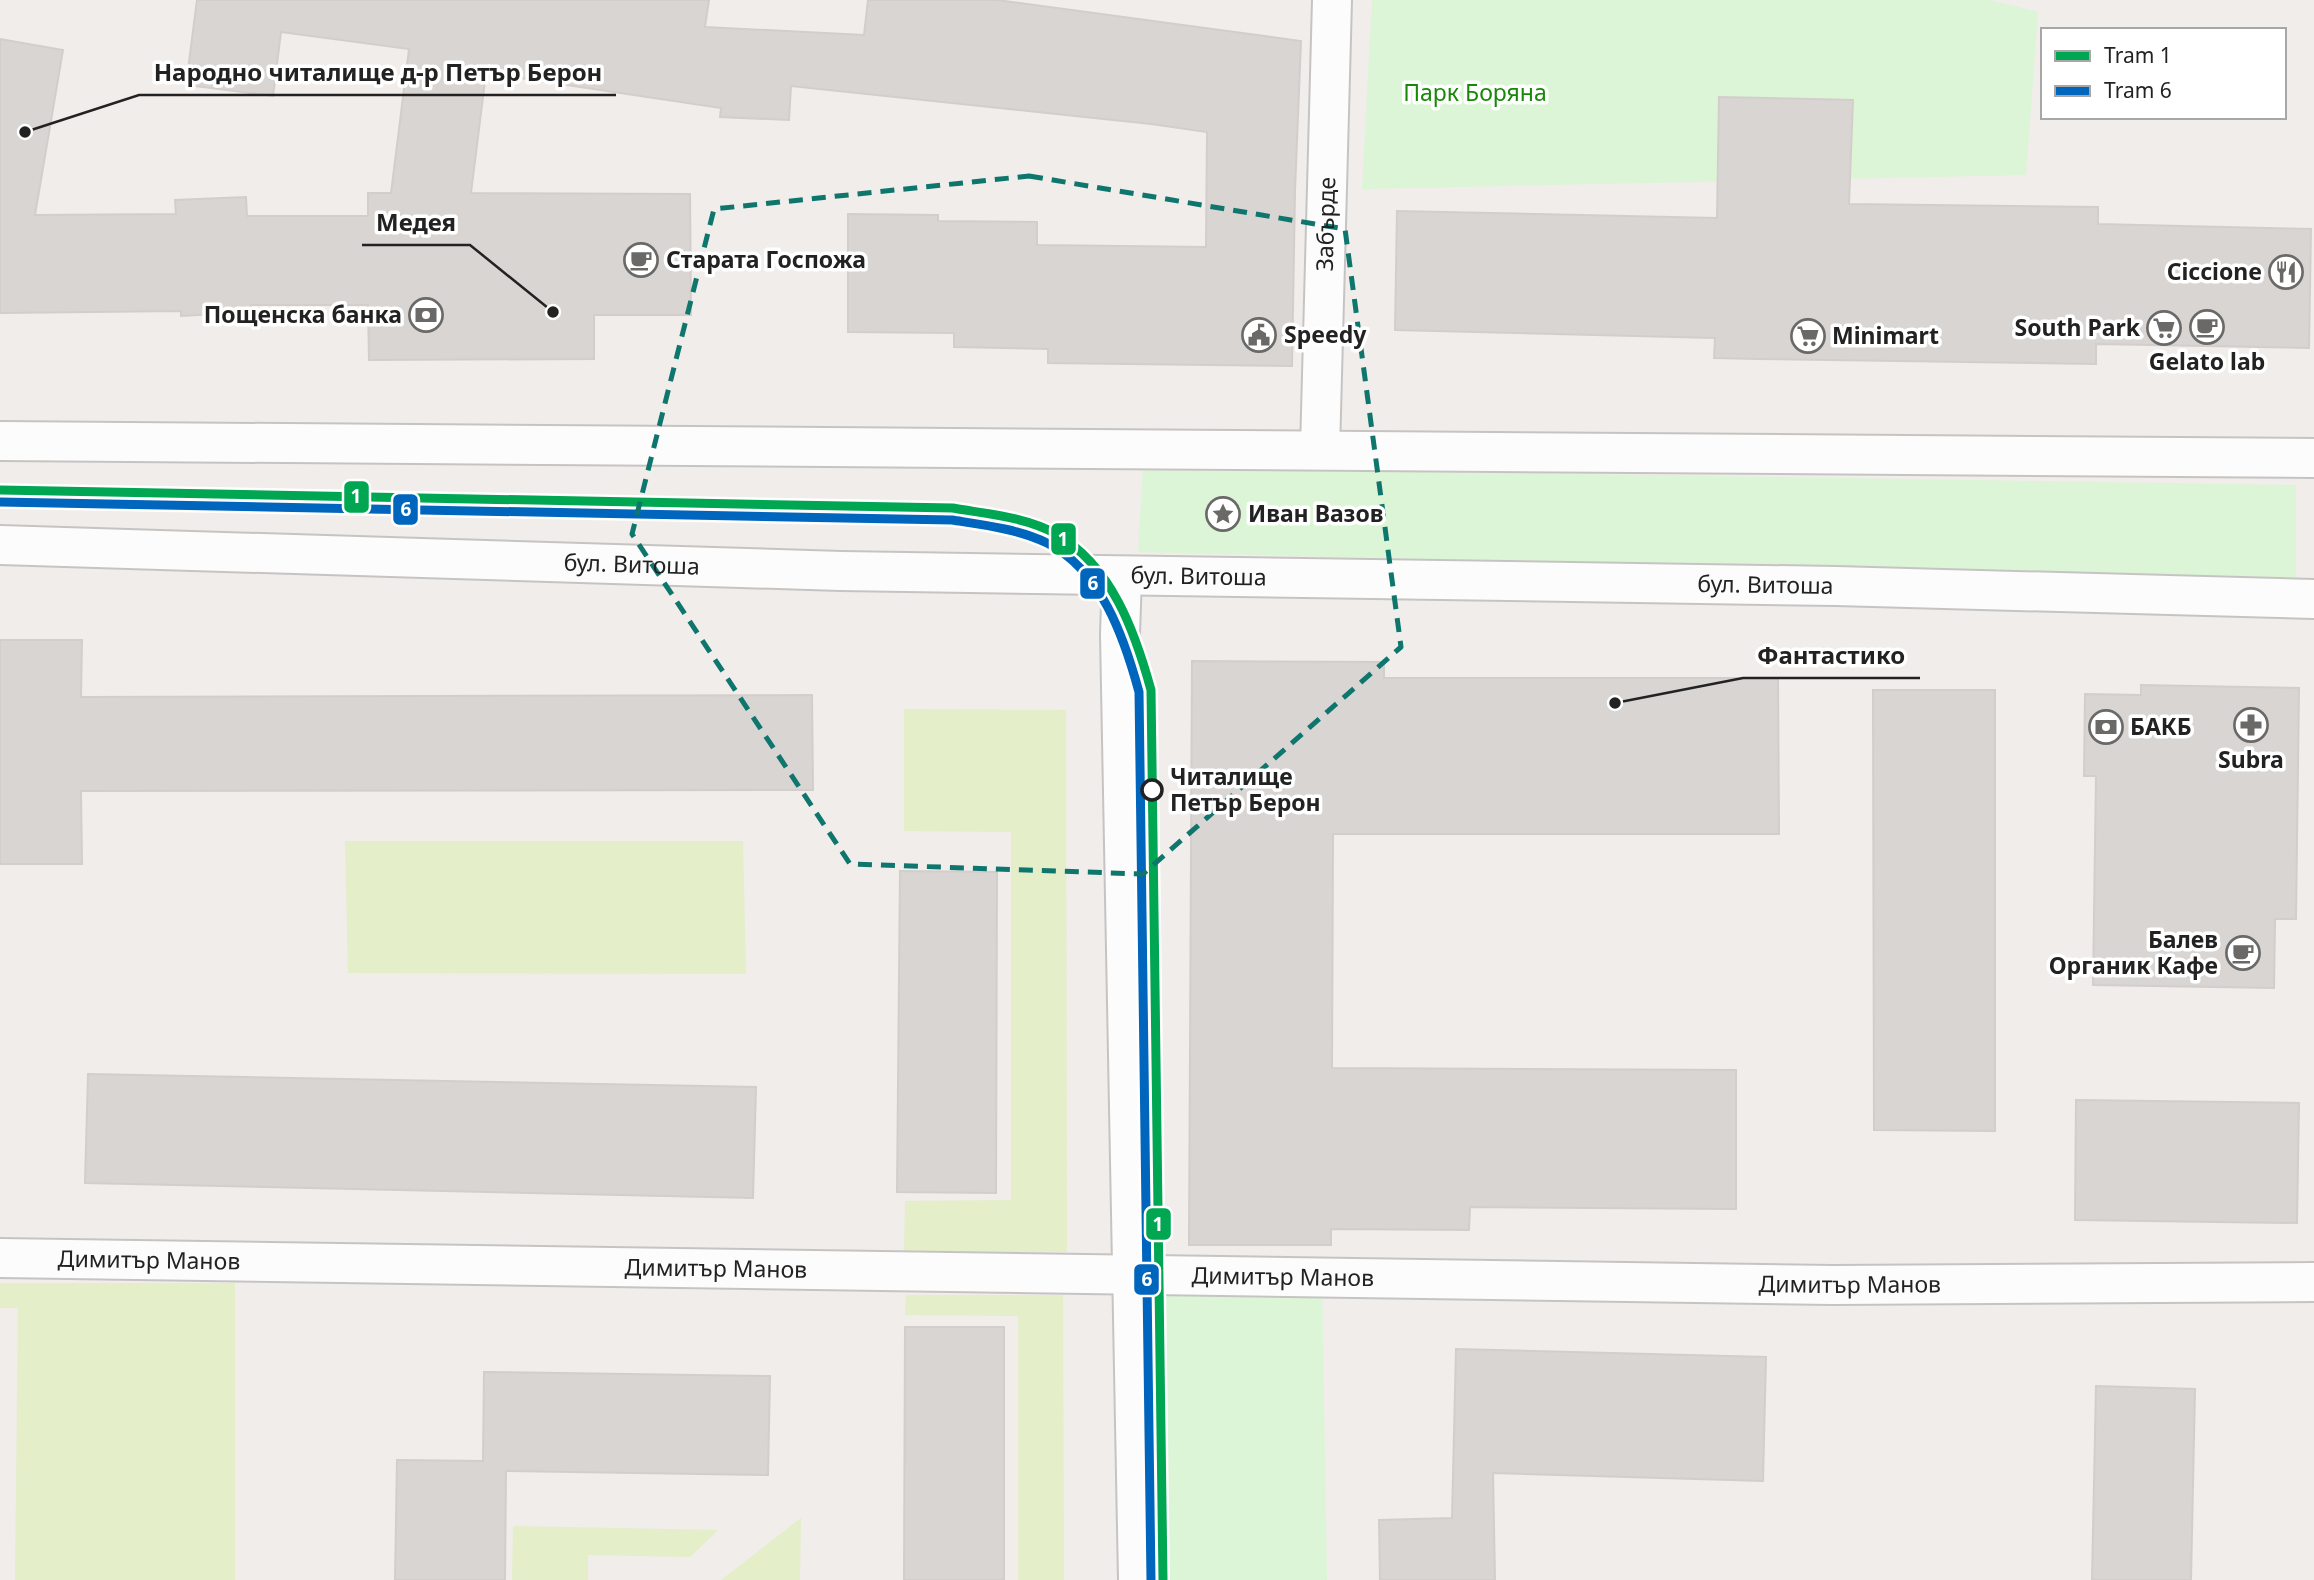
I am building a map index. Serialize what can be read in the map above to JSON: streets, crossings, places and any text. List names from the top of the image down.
{
  "streets": {
    "street": ["Забърде", "бул. Витоша", "Димитър Манов"]
  },
  "parks": ["Парк Боряна"],
  "places": {
    "other": [
      "Народно читалище д-р Петър Берон",
      "Медея",
      "Фантастико",
      "Читалище Петър Берон"
    ],
    "cafe": ["Старата Госпожа", "Gelato lab", "Балев Органик Кафе"],
    "restaurant": ["Ciccione"],
    "bank": ["Пощенска банка", "БАКБ"],
    "supermarket": ["South Park", "Minimart"],
    "public building": ["Speedy"],
    "place": ["Иван Вазов"],
    "pharmacy": ["Subra"]
  },
  "lines": ["tram line 1", "tram line 6"],
  "legend": ["Tram 1", "Tram 6"]
}
